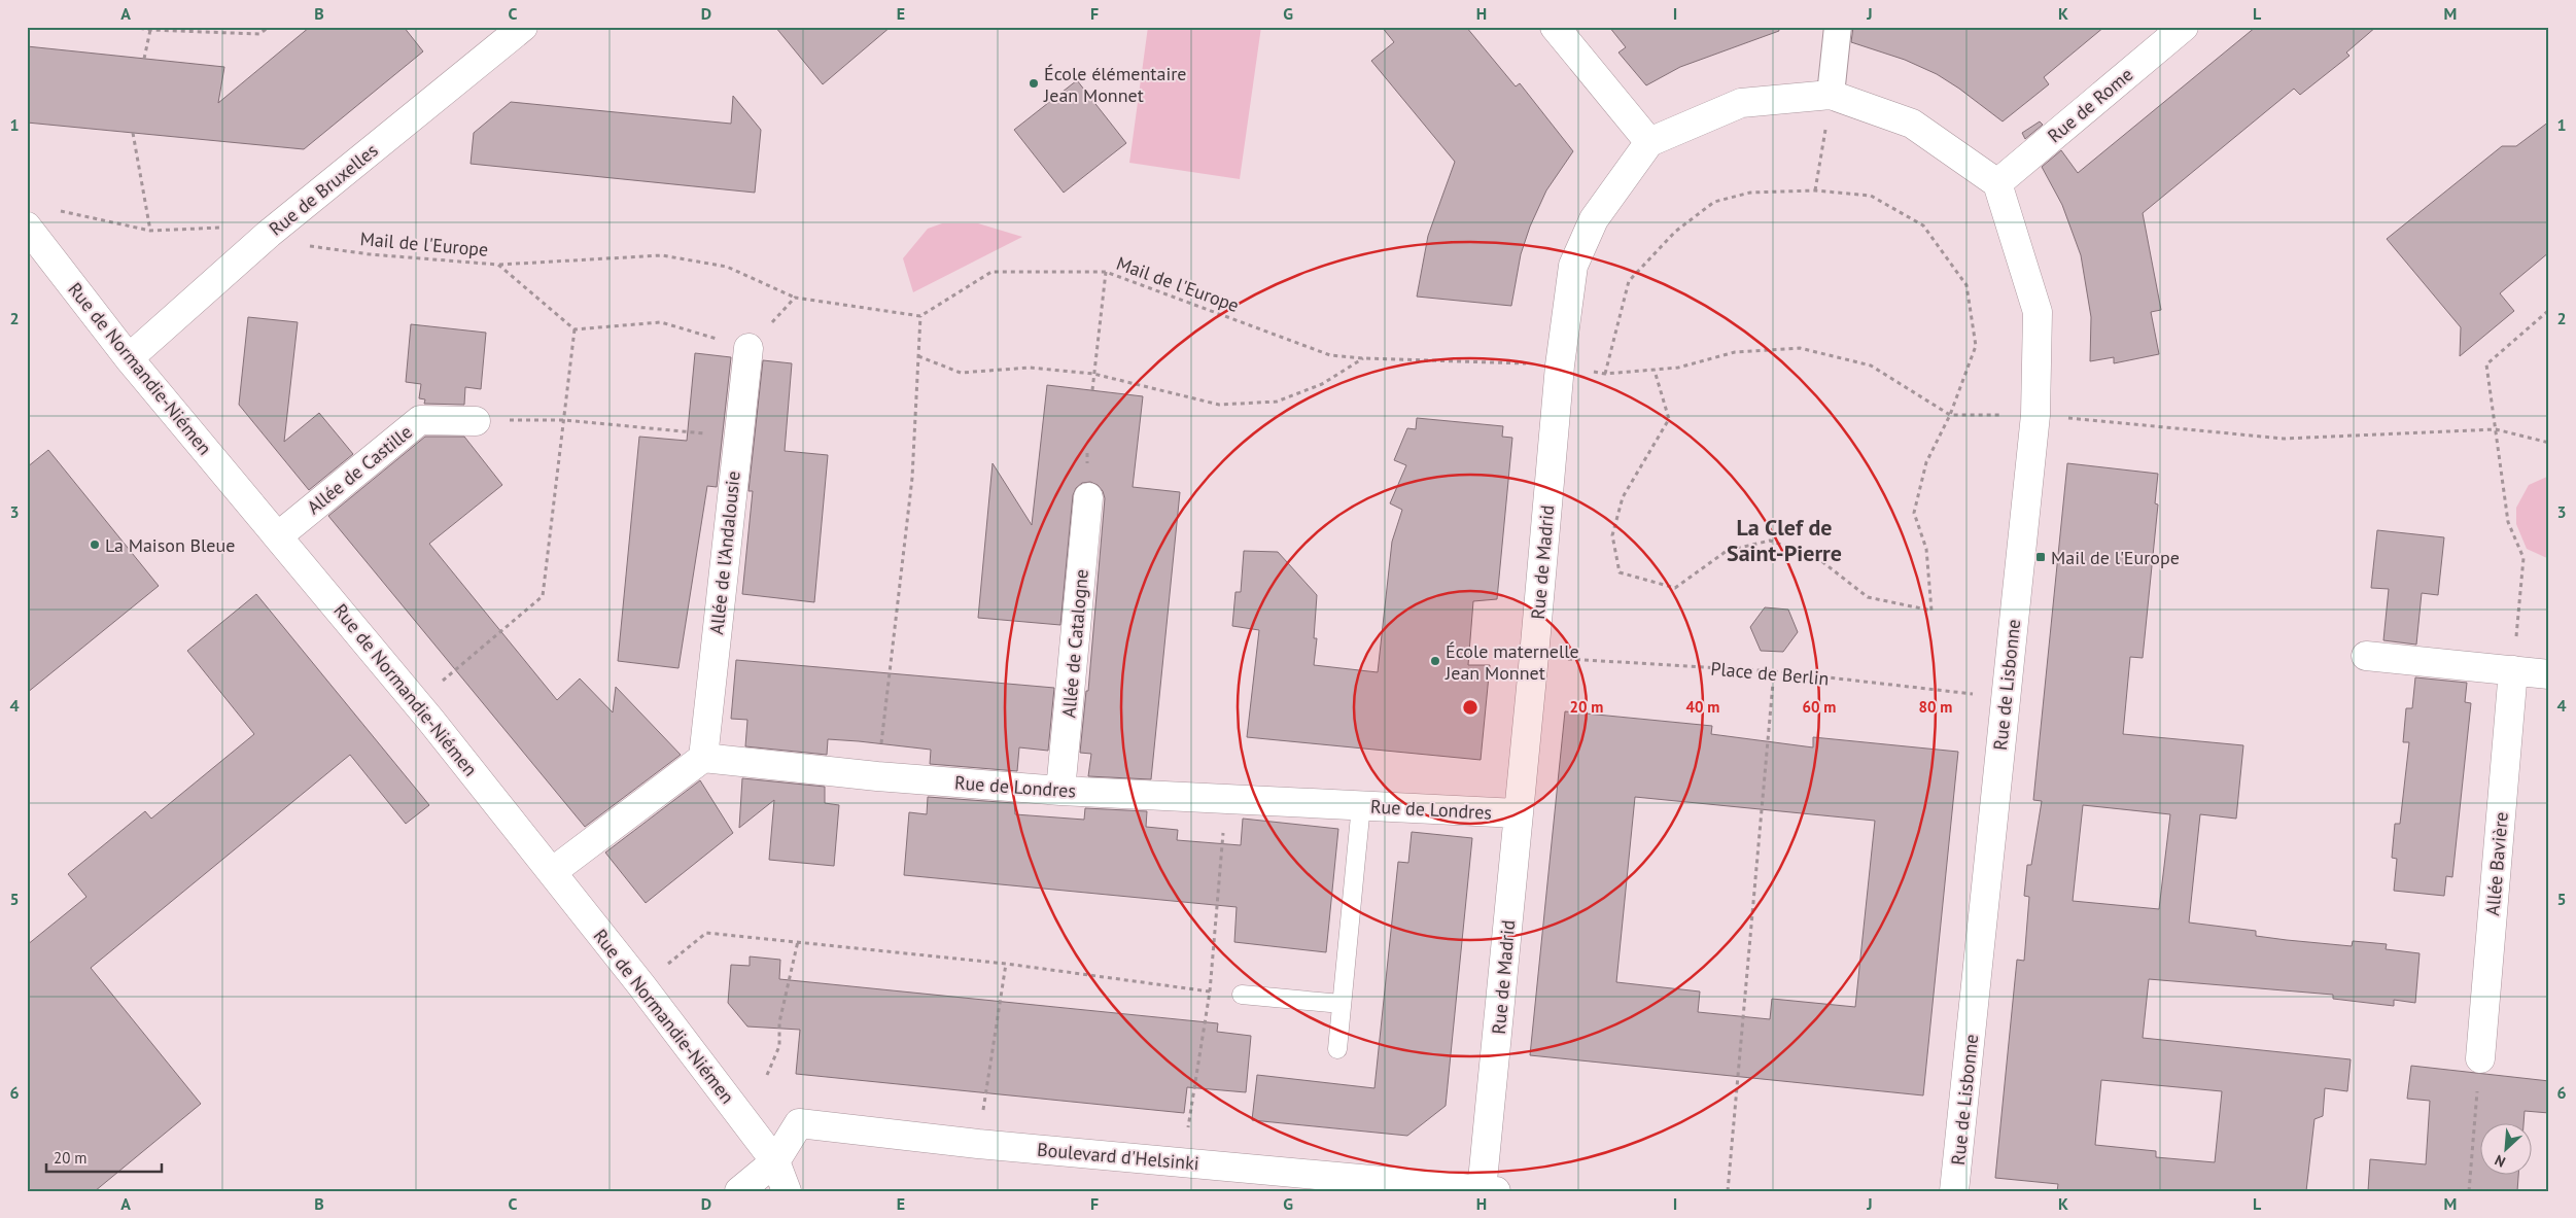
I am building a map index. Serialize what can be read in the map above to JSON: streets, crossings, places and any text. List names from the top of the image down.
{
  "streets": {
    "street": [
      "Rue de Rome",
      "Rue de Bruxelles",
      "Rue de Normandie-Niémen",
      "Allée de Castille",
      "Allée de l'Andalousie",
      "Rue de Madrid",
      "Allée de Catalogne",
      "Rue de Lisbonne",
      "Rue de Londres",
      "Allée Bavière",
      "Boulevard d'Helsinki"
    ],
    "path": ["Mail de l'Europe", "Place de Berlin"]
  },
  "crossings": [
    ["Rue de Rome", "Rue de Lisbonne"],
    ["Rue de Bruxelles", "Rue de Normandie-Niémen"],
    ["Mail de l'Europe", "Rue de Madrid"],
    ["Rue de Normandie-Niémen", "Allée de Castille"],
    ["Rue de Normandie-Niémen", "Boulevard d'Helsinki"],
    ["Allée de l'Andalousie", "Rue de Londres"],
    ["Rue de Madrid", "Place de Berlin"],
    ["Rue de Madrid", "Rue de Londres"],
    ["Rue de Madrid", "Boulevard d'Helsinki"],
    ["Allée de Catalogne", "Rue de Londres"],
    ["Place de Berlin", "Rue de Lisbonne"]
  ],
  "districts": ["La Clef de Saint-Pierre"],
  "places": {
    "other": ["École élémentaire Jean Monnet", "La Maison Bleue", "École maternelle Jean Monnet"],
    "transit": ["Mail de l'Europe"]
  },
  "scale_bar": "20 m",
  "north": "bottom left",
  "grid": {
    "columns": [
      "A",
      "B",
      "C",
      "D",
      "E",
      "F",
      "G",
      "H",
      "I",
      "J",
      "K",
      "L",
      "M"
    ],
    "rows": [
      "1",
      "2",
      "3",
      "4",
      "5",
      "6"
    ]
  },
  "rings": [
    "20 m",
    "40 m",
    "60 m",
    "80 m"
  ]
}
